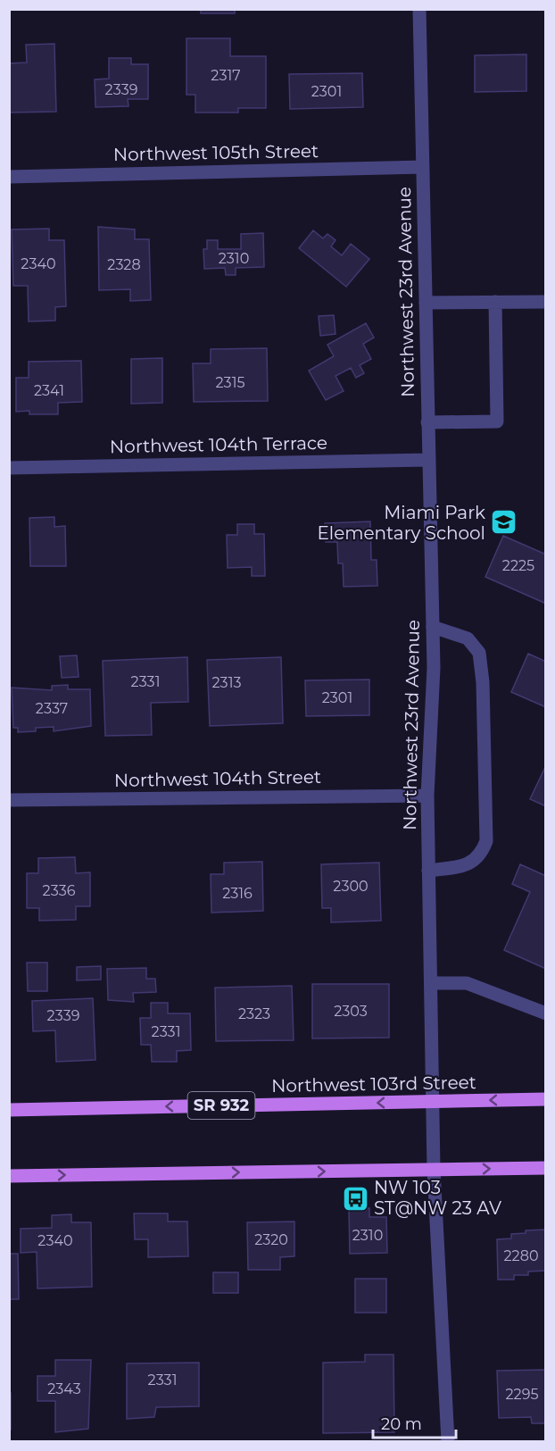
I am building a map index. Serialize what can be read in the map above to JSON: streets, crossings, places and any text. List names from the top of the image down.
{
  "streets": {
    "main road": ["Northwest 103rd Street", "SR 932"],
    "street": [
      "Northwest 105th Street",
      "Northwest 23rd Avenue",
      "Northwest 104th Terrace",
      "Northwest 104th Street"
    ]
  },
  "crossings": [
    ["Northwest 105th Street", "Northwest 23rd Avenue"],
    ["Northwest 23rd Avenue", "Northwest 104th Terrace"],
    ["Northwest 23rd Avenue", "Northwest 104th Street"],
    ["Northwest 23rd Avenue", "Northwest 103rd Street"]
  ],
  "places": {
    "school or university": ["Miami Park Elementary School"],
    "bus stop": ["NW 103 ST@NW 23 AV"]
  },
  "house_numbers": [
    "2317",
    "2339",
    "2301",
    "2310",
    "2340",
    "2328",
    "2315",
    "2341",
    "2225",
    "2331",
    "2313",
    "2301",
    "2337",
    "2300",
    "2336",
    "2316",
    "2303",
    "2323",
    "2339",
    "2331",
    "2310",
    "2320",
    "2340",
    "2280",
    "2331",
    "2343",
    "2295"
  ],
  "scale_bar": "20 m"
}
